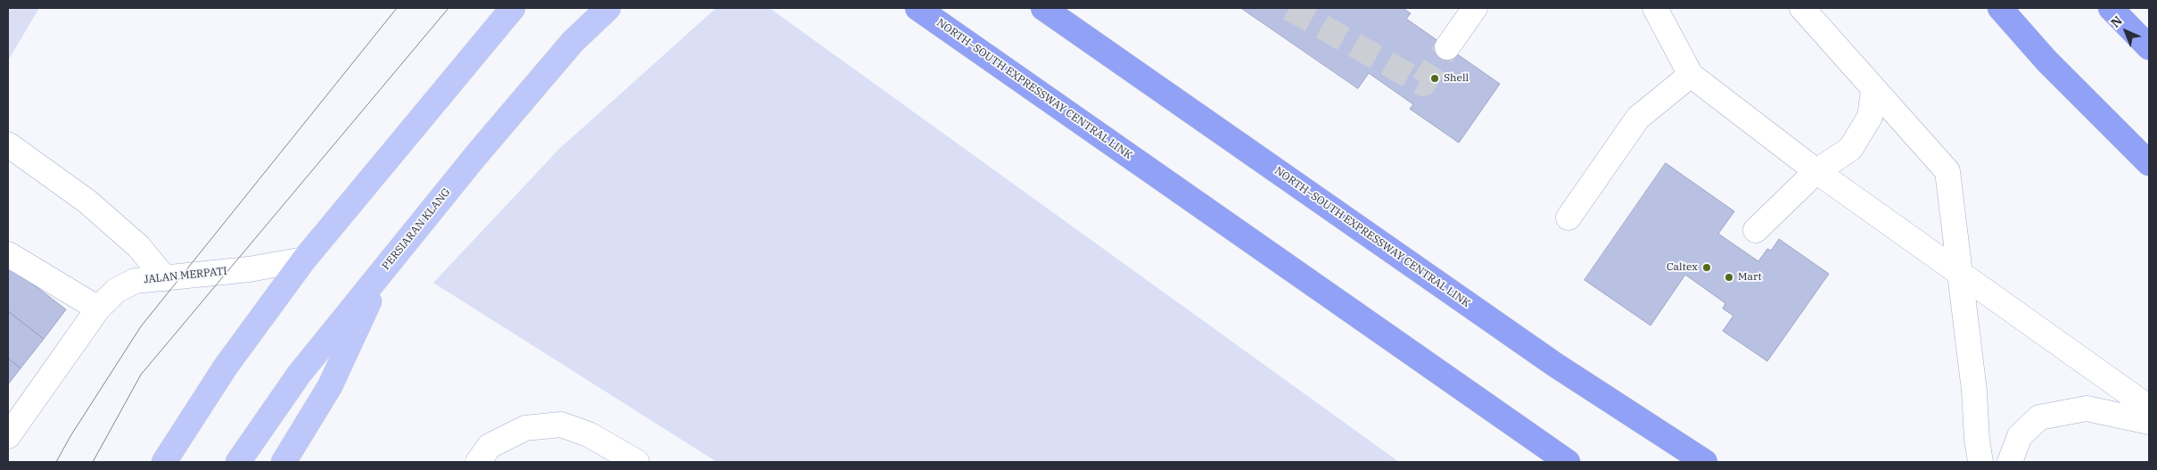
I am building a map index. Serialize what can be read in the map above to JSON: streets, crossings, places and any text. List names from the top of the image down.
{
  "streets": {
    "highway": ["NORTH–SOUTH EXPRESSWAY CENTRAL LINK"],
    "main road": ["PERSIARAN KLANG"],
    "street": ["JALAN MERPATI"]
  },
  "places": ["Shell", "Caltex", "Mart"],
  "north": "top left"
}
